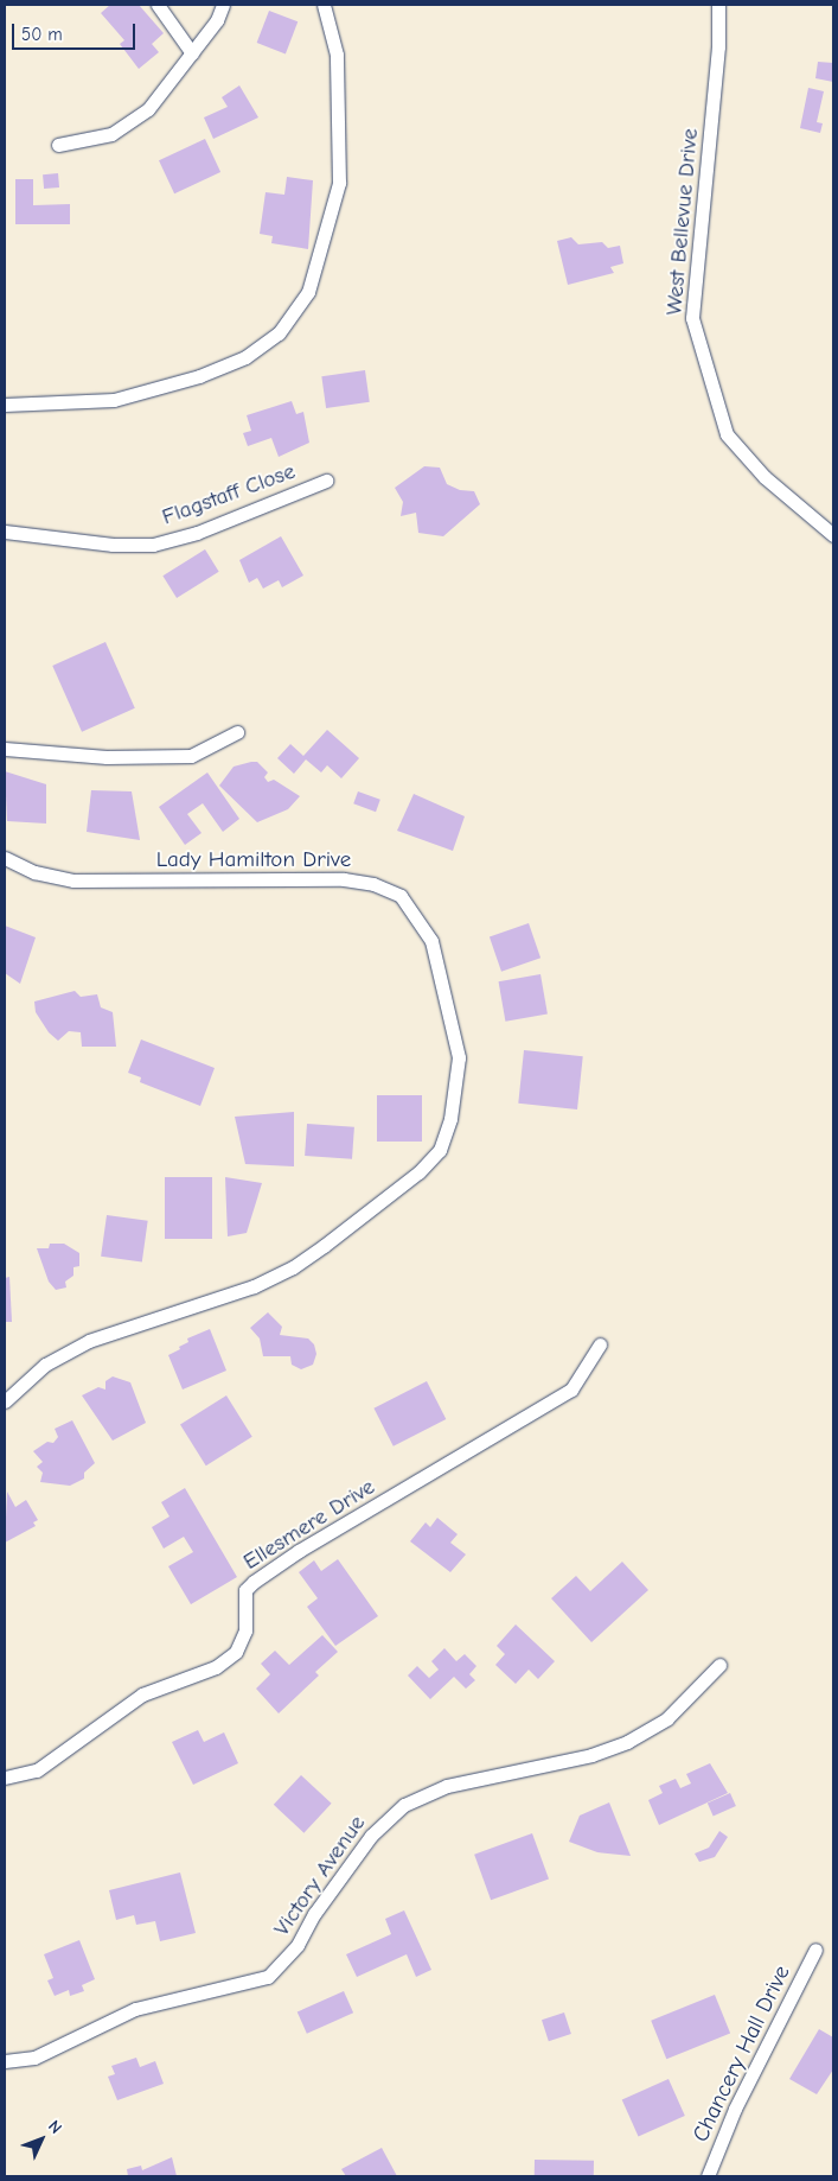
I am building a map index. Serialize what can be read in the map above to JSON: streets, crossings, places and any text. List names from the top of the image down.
{
  "streets": {
    "street": [
      "West Bellevue Drive",
      "Flagstaff Close",
      "Lady Hamilton Drive",
      "Ellesmere Drive",
      "Victory Avenue",
      "Chancery Hall Drive"
    ]
  },
  "scale_bar": "50 m",
  "north": "top right"
}
